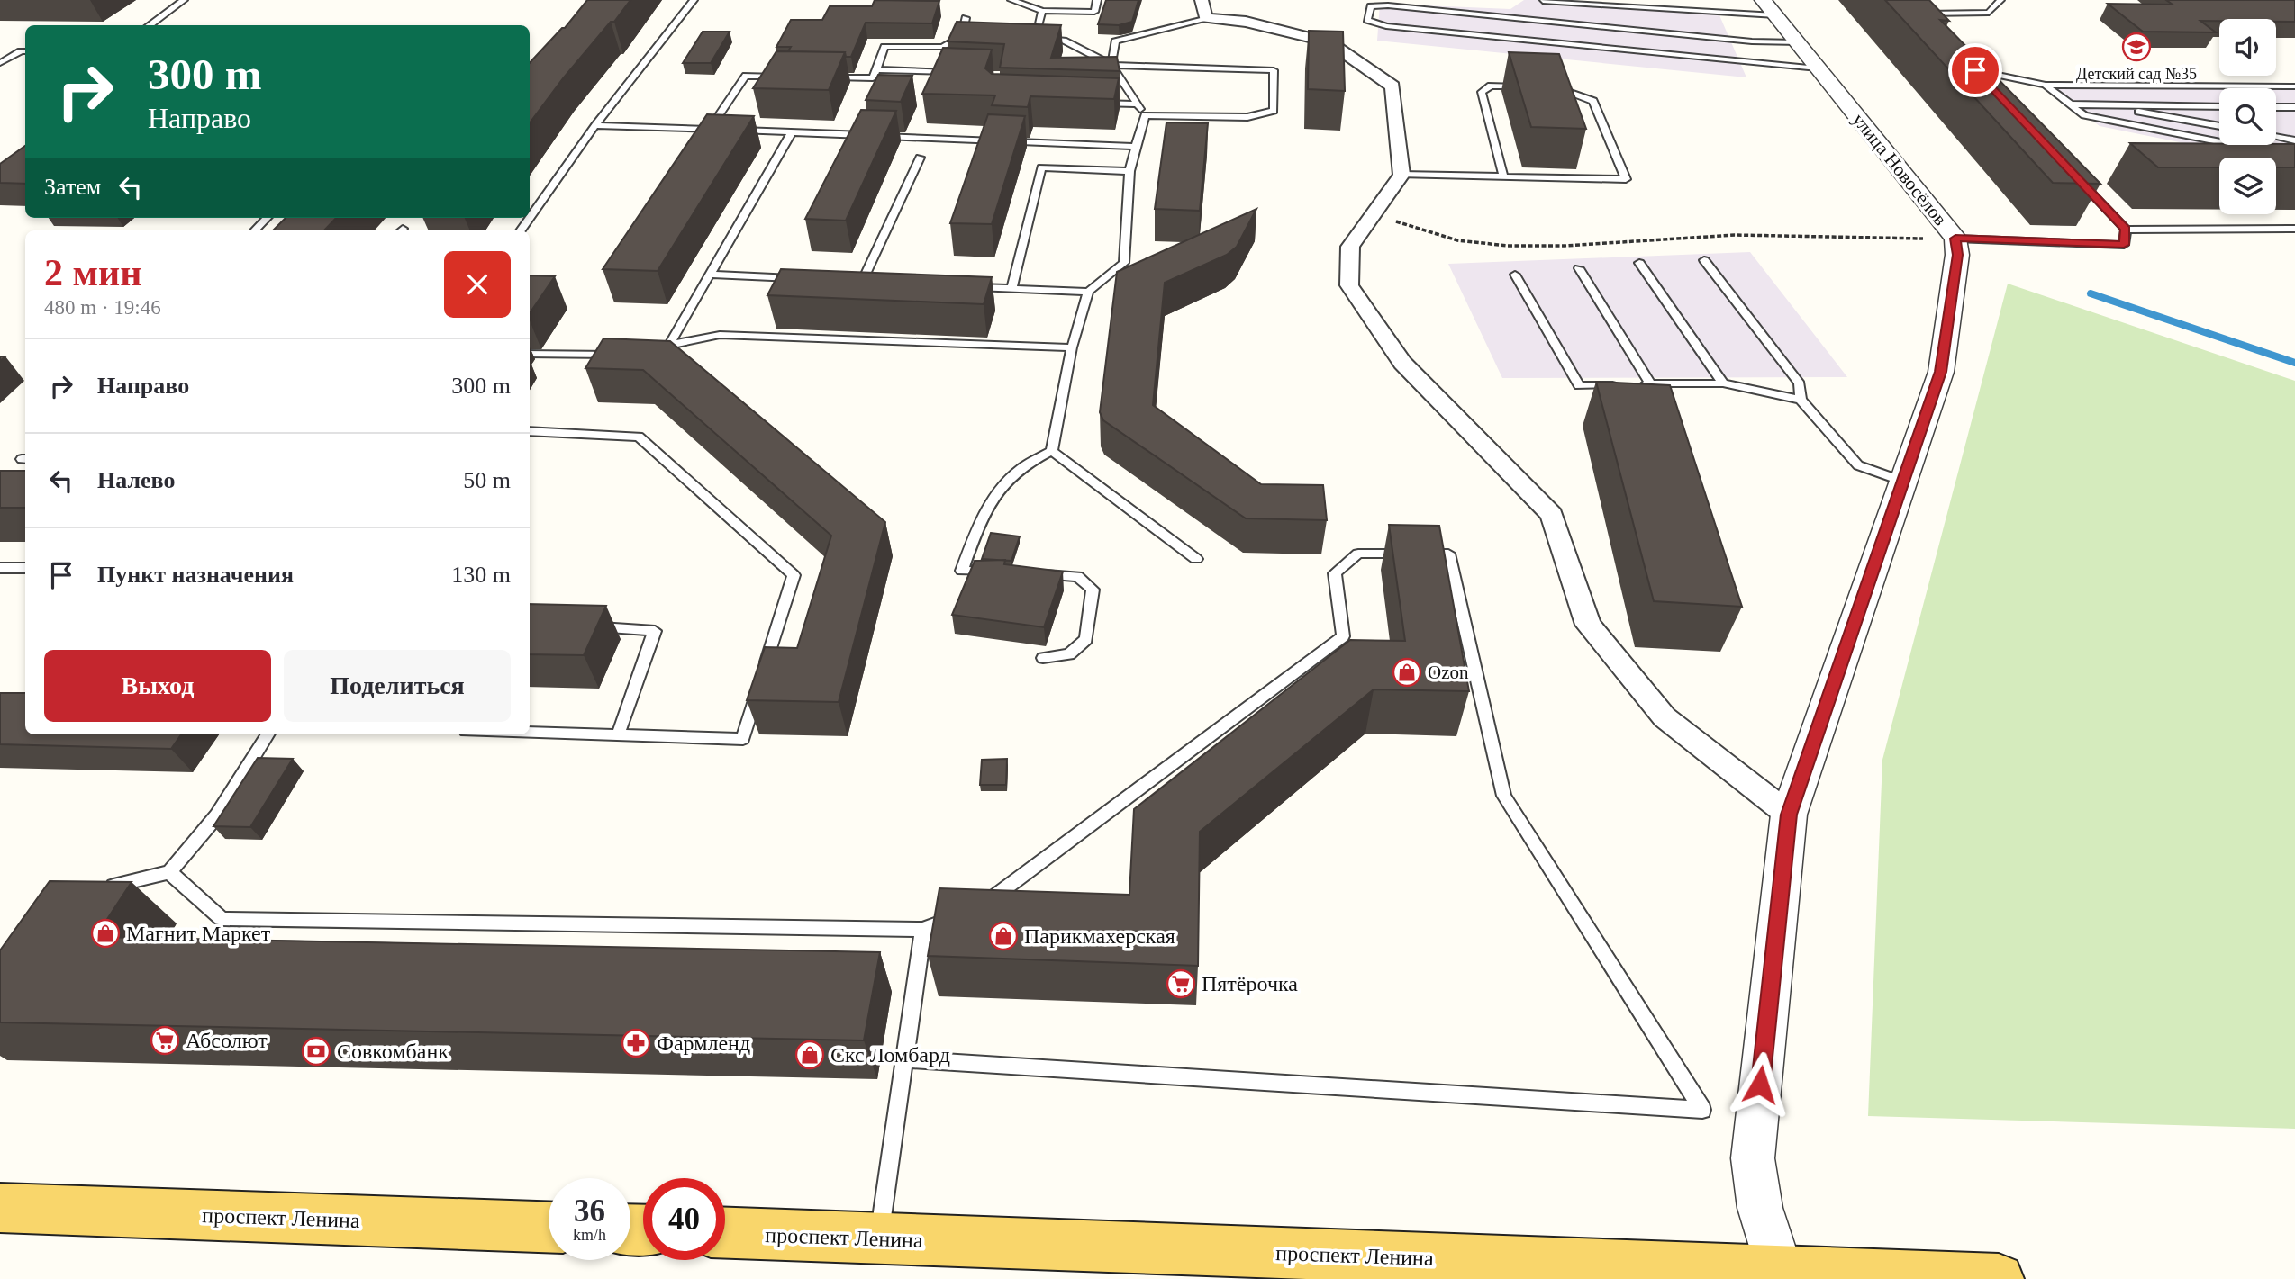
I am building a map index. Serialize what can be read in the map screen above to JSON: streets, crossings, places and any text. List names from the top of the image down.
{
  "streets": {
    "main road": ["проспект Ленина"],
    "street": ["улица Новосёлов"]
  },
  "crossings": [
    ["улица Новосёлов", "проспект Ленина"]
  ],
  "places": {
    "school or university": ["Детский сад №35"],
    "shop": [
      "Ozon",
      "Магнит Маркет",
      "Парикмахерская",
      "Скс Ломбард"
    ],
    "supermarket": ["Пятёрочка", "Абсолют"],
    "pharmacy": ["Фармленд"],
    "bank": ["Совкомбанк"]
  },
  "page": {
    "turn": ["300 m", "Направо"],
    "then": "Затем",
    "heading": ["2 мин", "480 m · 19:46"],
    "list": [
      {
        "name": "Направо",
        "value": "300 m"
      },
      {
        "name": "Налево",
        "value": "50 m"
      },
      {
        "name": "Пункт назначения",
        "value": "130 m"
      }
    ],
    "buttons": ["Выход", "Поделиться"],
    "speed": "36 km/h",
    "limit": "40"
  }
}
